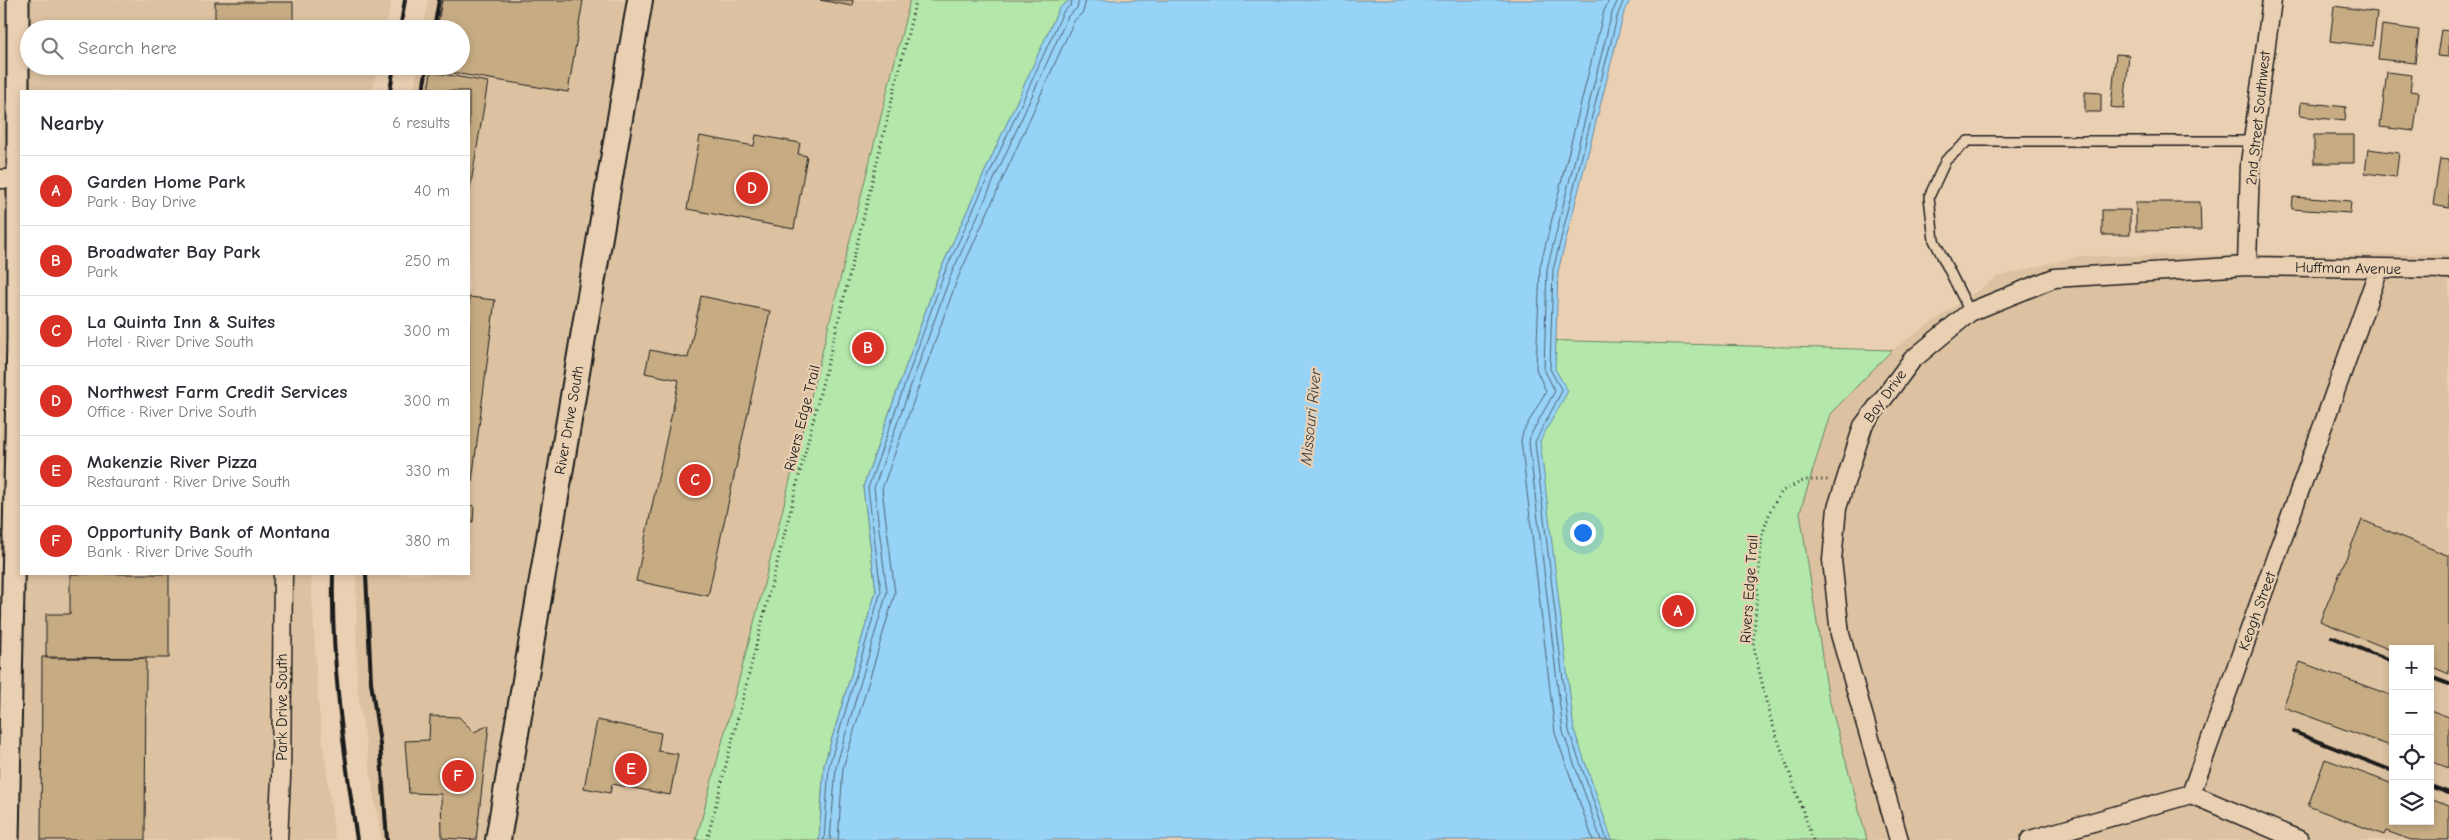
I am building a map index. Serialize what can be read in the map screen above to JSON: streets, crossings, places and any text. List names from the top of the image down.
{
  "streets": {
    "main road": ["River Drive South"],
    "street": [
      "2nd Street Southwest",
      "Huffman Avenue",
      "Bay Drive",
      "Keogh Street",
      "Park Drive South"
    ],
    "path": ["Rivers Edge Trail"]
  },
  "crossings": [
    ["2nd Street Southwest", "Huffman Avenue"],
    ["2nd Street Southwest", "Bay Drive"],
    ["Huffman Avenue", "Bay Drive"],
    ["Huffman Avenue", "Keogh Street"],
    ["Bay Drive", "Rivers Edge Trail"]
  ],
  "water": ["Missouri River"],
  "page": {
    "search": "Search here",
    "heading": ["Nearby", "6 results"],
    "list": [
      {
        "mark": "A",
        "name": "Garden Home Park",
        "note": "Park · Bay Drive",
        "value": "40 m"
      },
      {
        "mark": "B",
        "name": "Broadwater Bay Park",
        "note": "Park",
        "value": "250 m"
      },
      {
        "mark": "C",
        "name": "La Quinta Inn & Suites",
        "note": "Hotel · River Drive South",
        "value": "300 m"
      },
      {
        "mark": "D",
        "name": "Northwest Farm Credit Services",
        "note": "Office · River Drive South",
        "value": "300 m"
      },
      {
        "mark": "E",
        "name": "Makenzie River Pizza",
        "note": "Restaurant · River Drive South",
        "value": "330 m"
      },
      {
        "mark": "F",
        "name": "Opportunity Bank of Montana",
        "note": "Bank · River Drive South",
        "value": "380 m"
      }
    ],
    "pins": [
      "D",
      "B",
      "C",
      "A",
      "E",
      "F"
    ],
    "map_buttons": ["+", "−"]
  }
}
